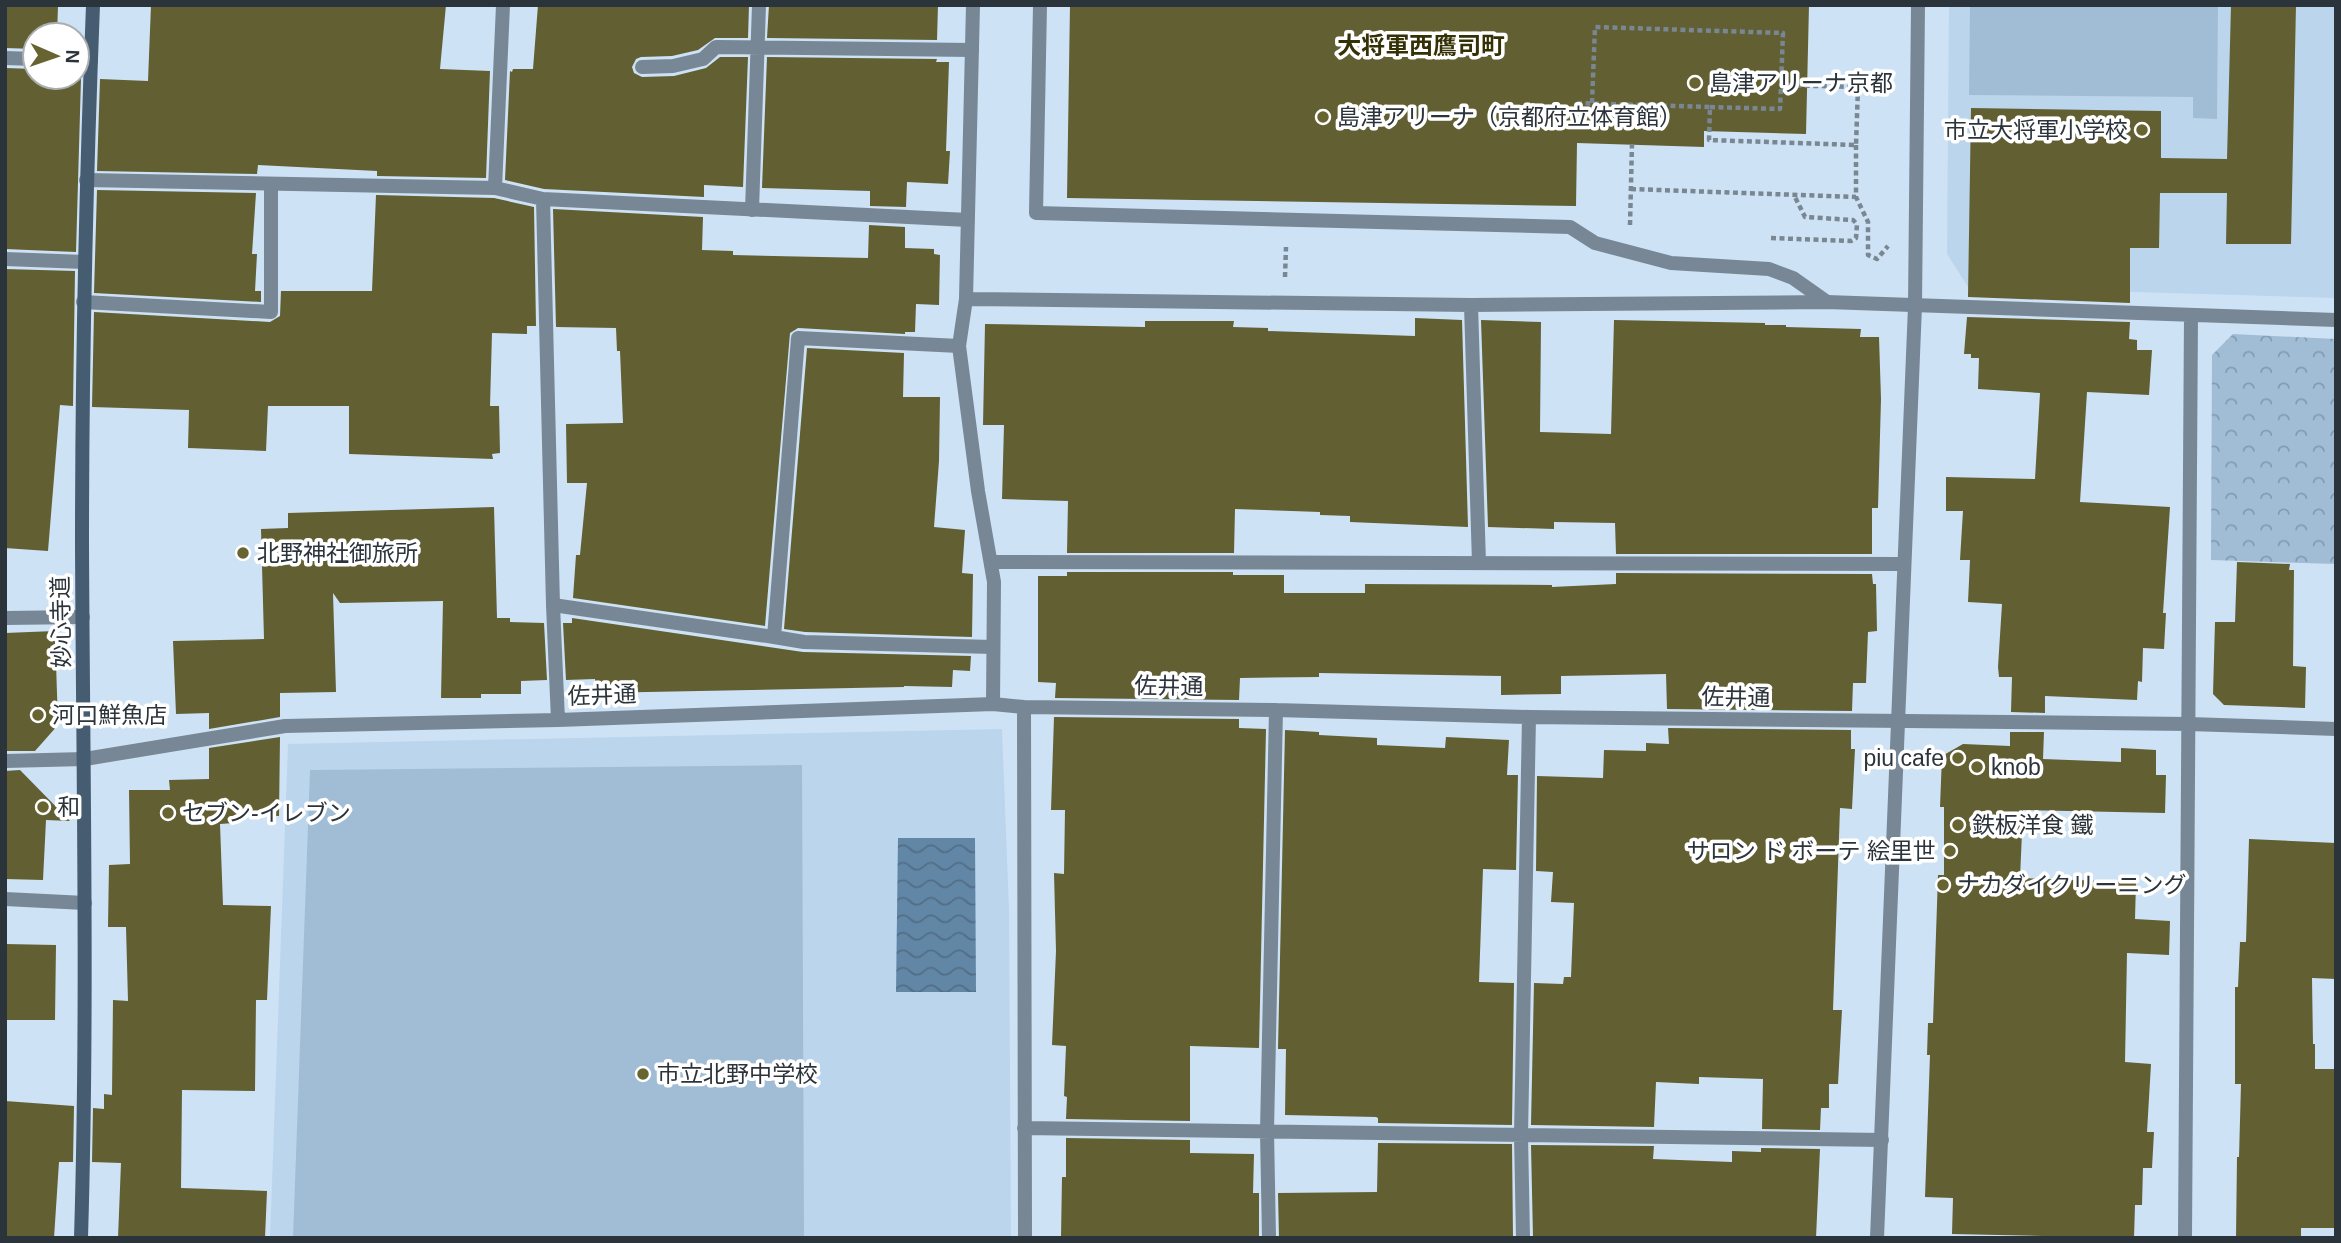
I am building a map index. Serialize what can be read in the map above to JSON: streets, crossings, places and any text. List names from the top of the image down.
{
  "streets": {
    "main road": ["妙心寺道"],
    "street": ["佐井通"]
  },
  "crossings": [
    ["妙心寺道", "佐井通"]
  ],
  "districts": ["大将軍西鷹司町"],
  "places": [
    "島津アリーナ京都",
    "島津アリーナ（京都府立体育館）",
    "市立大将軍小学校",
    "北野神社御旅所",
    "河口鮮魚店",
    "piu cafe",
    "knob",
    "和",
    "セブン-イレブン",
    "鉄板洋食 鐵",
    "サロン ド ボーテ 絵里世",
    "ナカダイクリーニング",
    "市立北野中学校"
  ],
  "north": "right"
}
